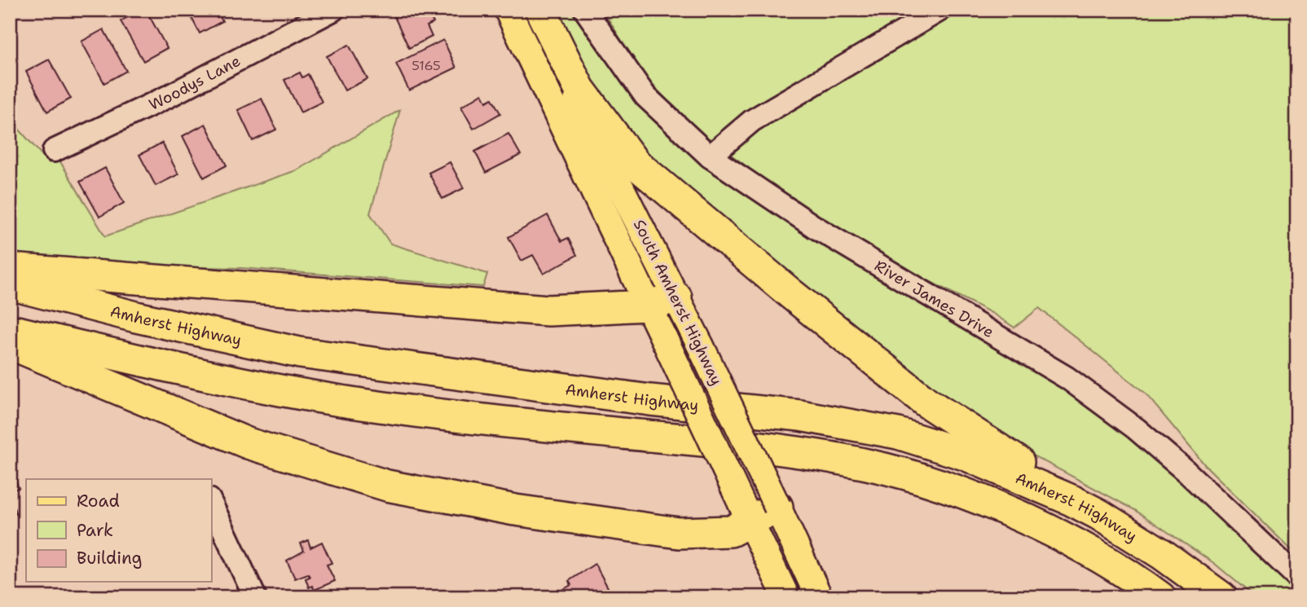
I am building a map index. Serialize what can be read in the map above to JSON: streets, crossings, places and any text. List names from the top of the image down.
{
  "streets": {
    "highway": ["Amherst Highway"],
    "main road": ["South Amherst Highway"],
    "street": ["Woodys Lane", "River James Drive"]
  },
  "house_numbers": ["5165"],
  "legend": ["Road", "Park", "Building"]
}
